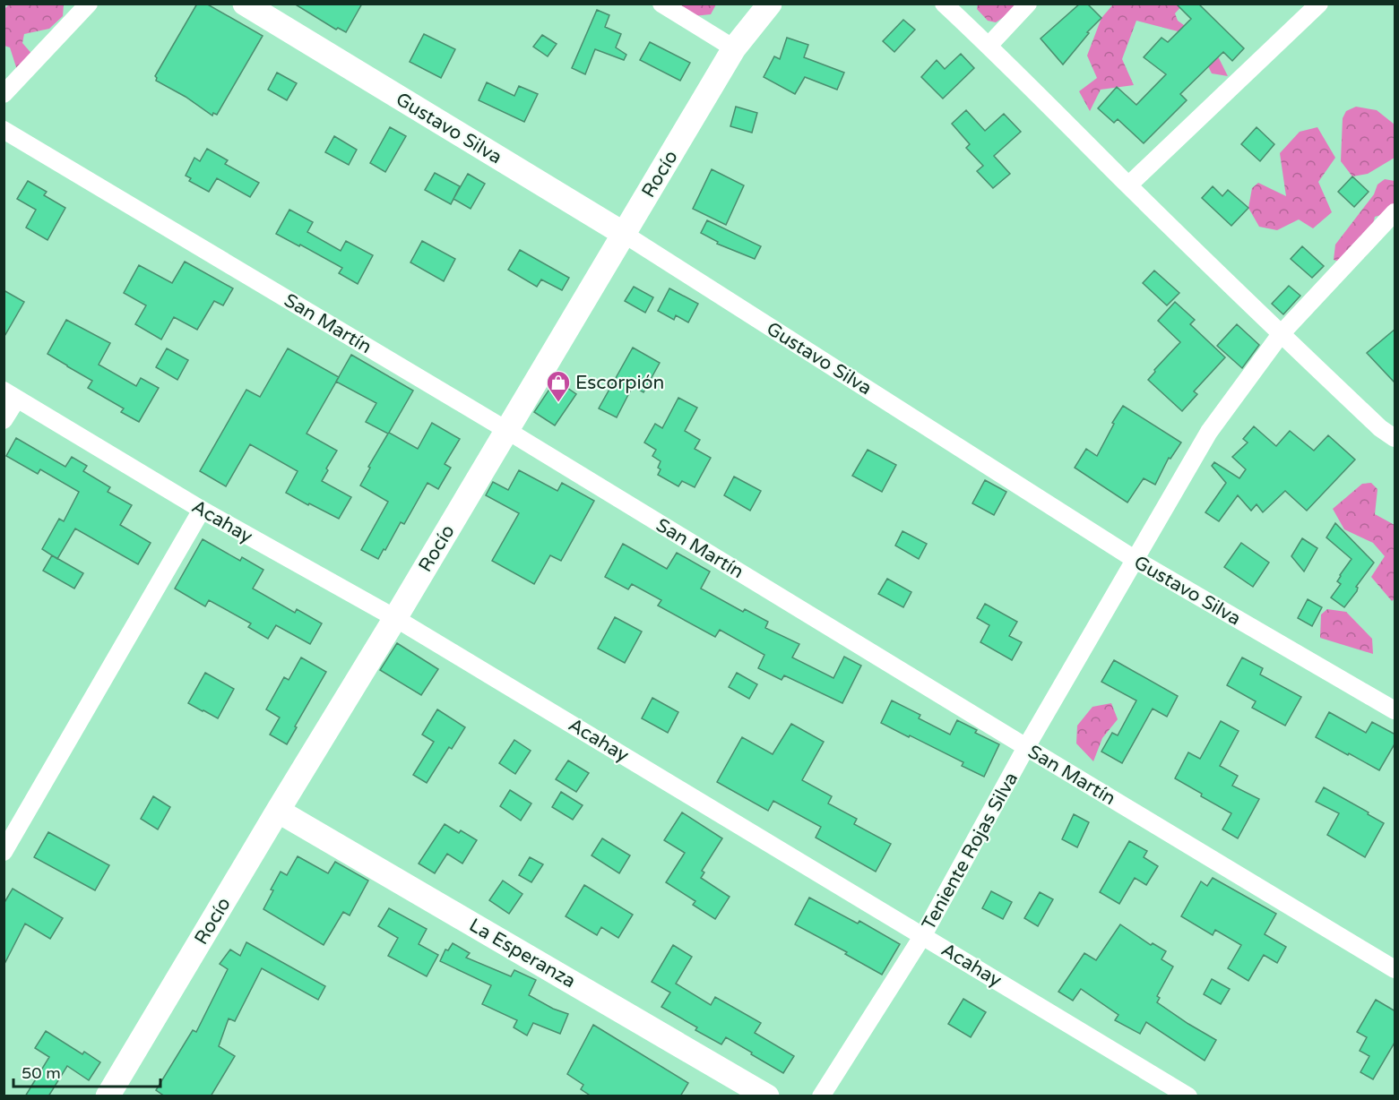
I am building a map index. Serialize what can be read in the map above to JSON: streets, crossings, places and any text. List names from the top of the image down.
{
  "streets": {
    "main road": ["Gustavo Silva", "Rocío", "La Esperanza"],
    "street": ["San Martín", "Acahay", "Teniente Rojas Silva"]
  },
  "crossings": [
    ["Gustavo Silva", "Rocío"],
    ["Gustavo Silva", "Teniente Rojas Silva"],
    ["Rocío", "San Martín"],
    ["Rocío", "Acahay"],
    ["Rocío", "La Esperanza"],
    ["San Martín", "Teniente Rojas Silva"],
    ["Acahay", "Teniente Rojas Silva"]
  ],
  "places": {
    "shop": ["Escorpión"]
  },
  "scale_bar": "50 m"
}
